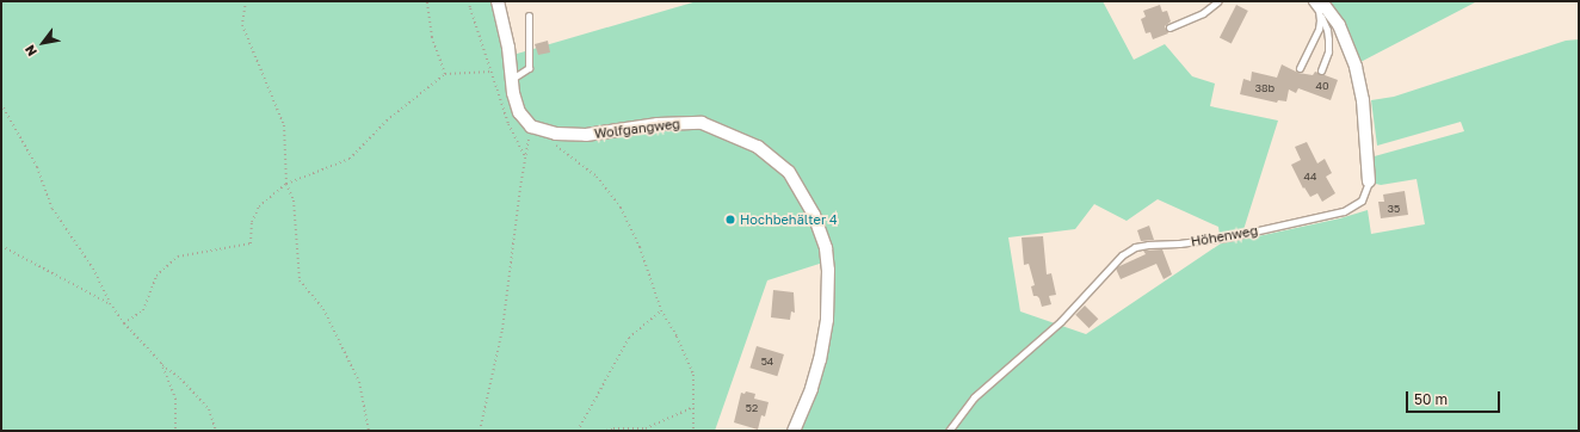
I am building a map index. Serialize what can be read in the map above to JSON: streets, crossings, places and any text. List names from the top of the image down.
{
  "streets": {
    "street": ["Wolfgangweg", "Höhenweg"]
  },
  "places": ["Hochbehälter 4"],
  "house_numbers": [
    "40",
    "38b",
    "44",
    "35",
    "54",
    "52"
  ],
  "scale_bar": "50 m",
  "north": "bottom left"
}
